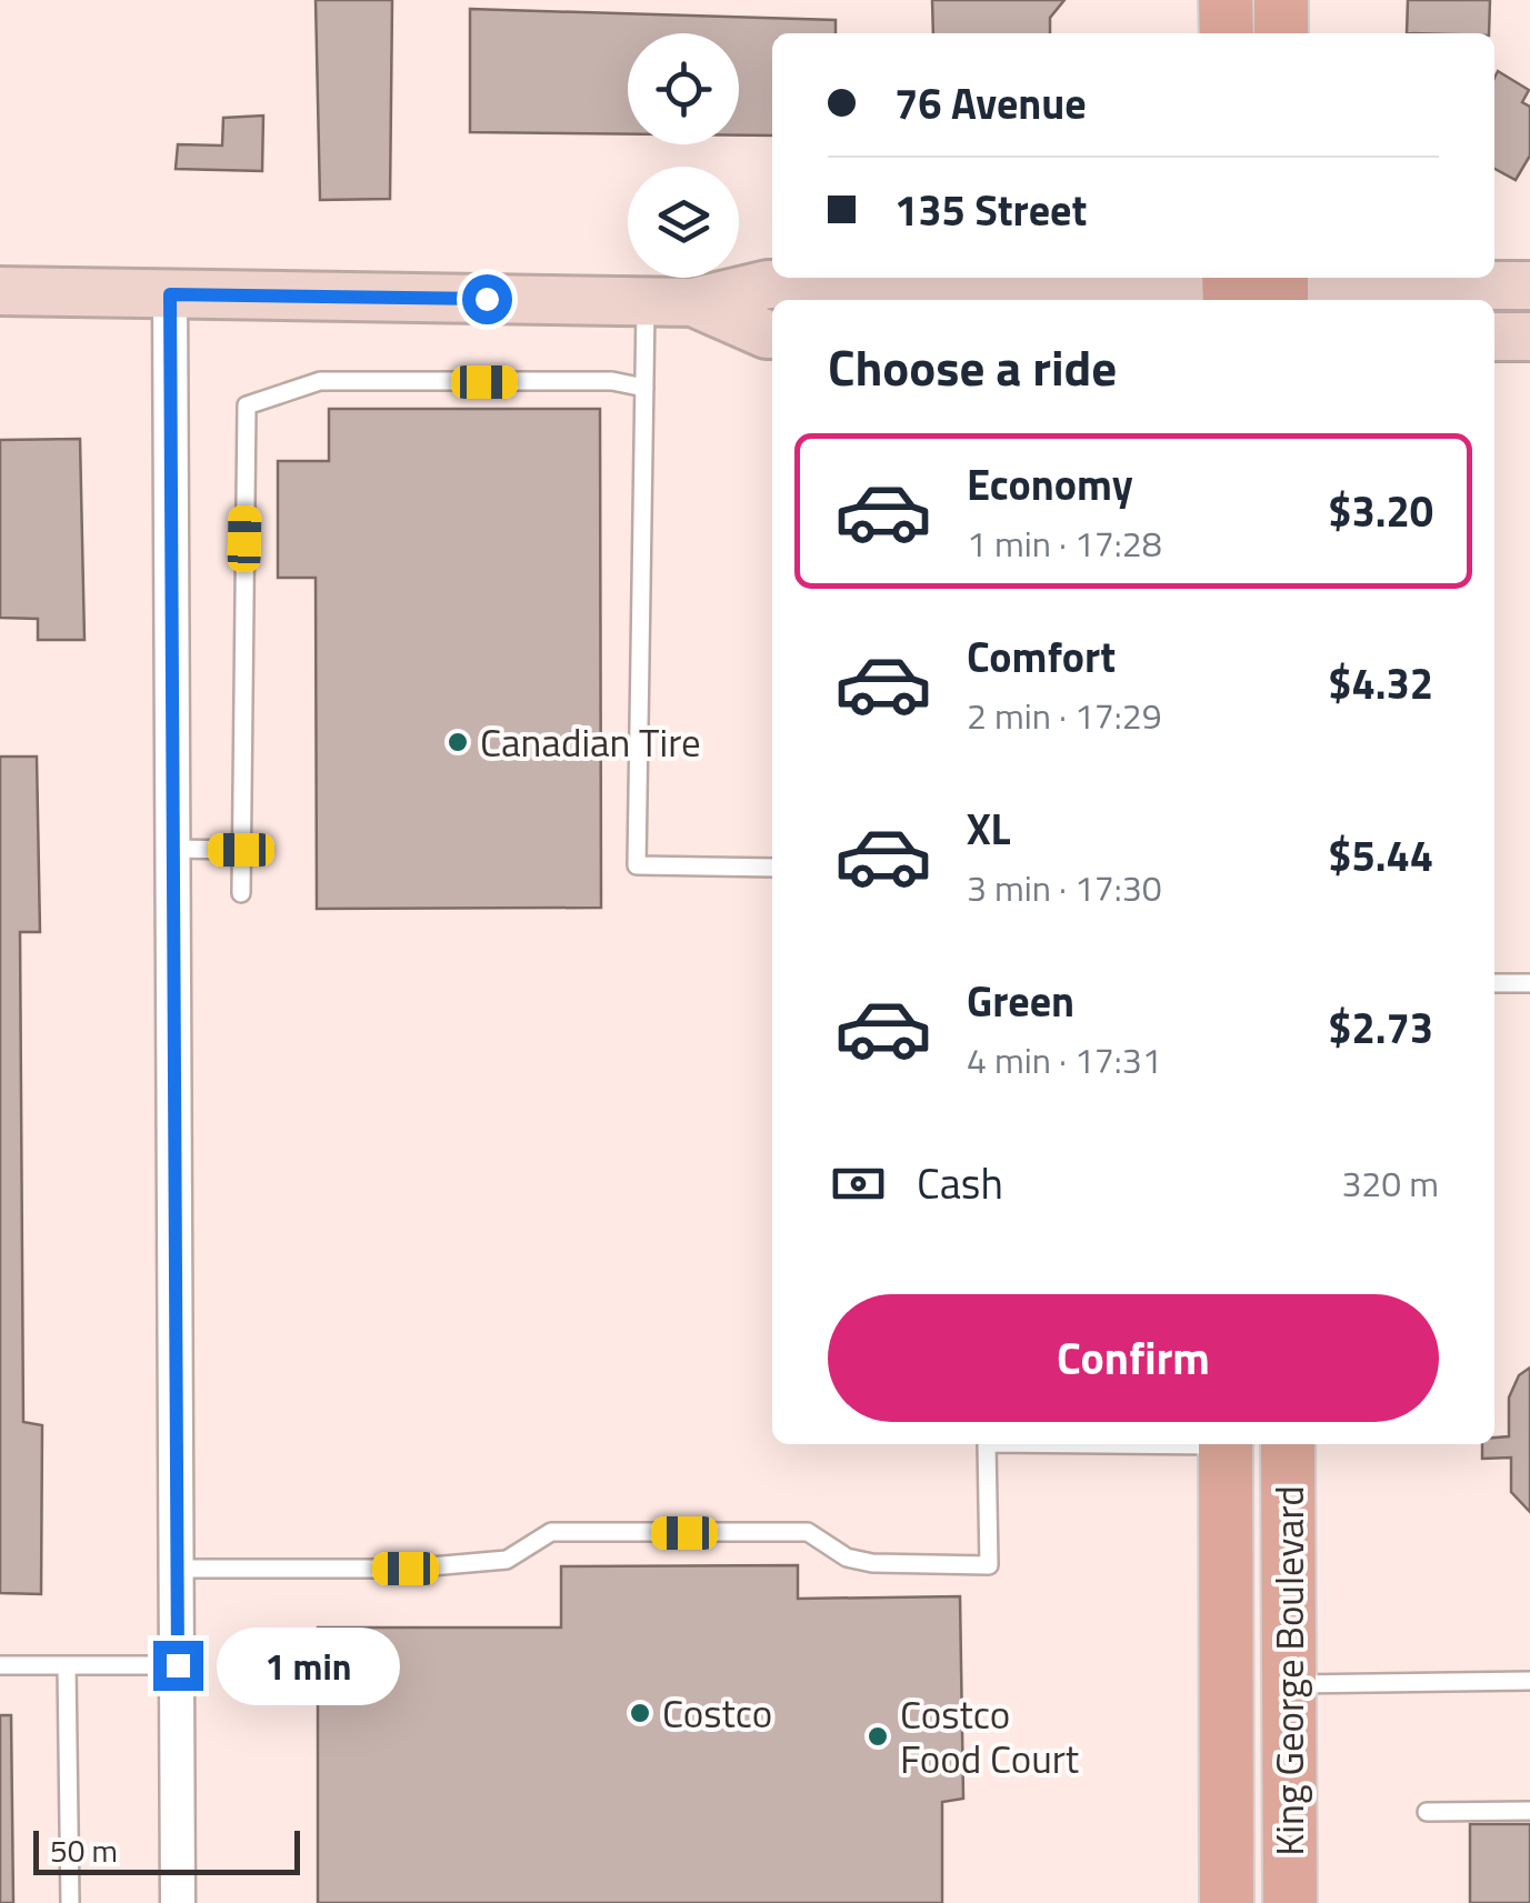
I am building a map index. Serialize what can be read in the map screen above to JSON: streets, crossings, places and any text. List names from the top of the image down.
{
  "streets": {
    "main road": ["King George Boulevard"]
  },
  "places": ["Canadian Tire", "Costco", "Costco Food Court"],
  "scale_bar": "50 m",
  "page": {
    "banner": ["76 Avenue", "135 Street"],
    "heading": "Choose a ride",
    "list": [
      {
        "name": "Economy",
        "note": "1 min · 17:28",
        "value": "$3.20"
      },
      {
        "name": "Comfort",
        "note": "2 min · 17:29",
        "value": "$4.32"
      },
      {
        "name": "XL",
        "note": "3 min · 17:30",
        "value": "$5.44"
      },
      {
        "name": "Green",
        "note": "4 min · 17:31",
        "value": "$2.73"
      }
    ],
    "pay": ["Cash", "320 m"],
    "buttons": "Confirm",
    "bubble": "1 min",
    "scale": "50 m"
  }
}
